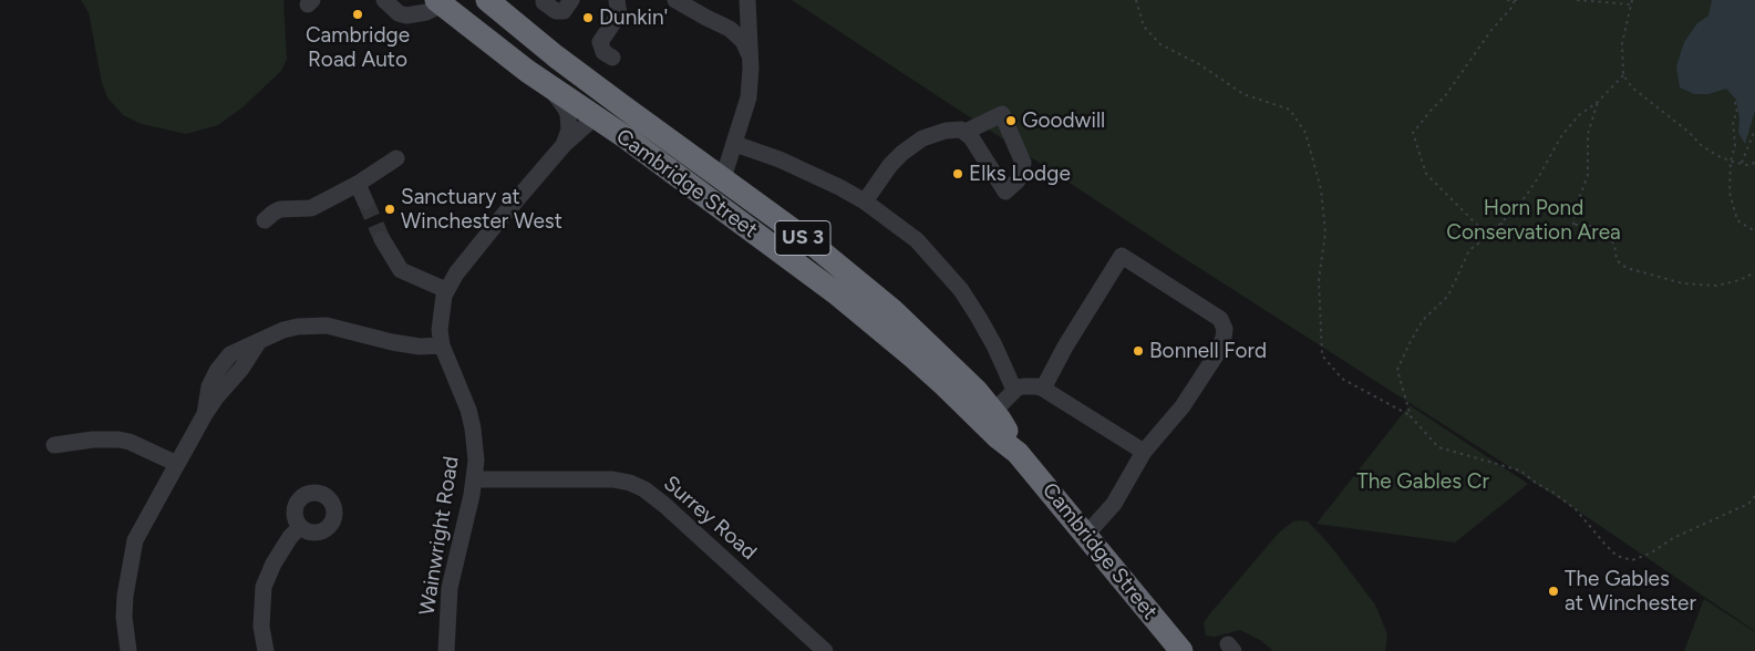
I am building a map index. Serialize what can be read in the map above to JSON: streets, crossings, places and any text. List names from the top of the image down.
{
  "streets": {
    "highway": ["Cambridge Street", "US 3"],
    "street": ["Surrey Road", "Wainwright Road"]
  },
  "crossings": [
    ["Cambridge Street", "US 3"],
    ["Cambridge Street", "Wainwright Road"],
    ["Surrey Road", "Wainwright Road"]
  ],
  "parks": ["Horn Pond Conservation Area", "The Gables Cr"],
  "places": [
    "Cambridge Road Auto",
    "Dunkin'",
    "Goodwill",
    "Elks Lodge",
    "Sanctuary at Winchester West",
    "Bonnell Ford",
    "The Gables at Winchester"
  ]
}
